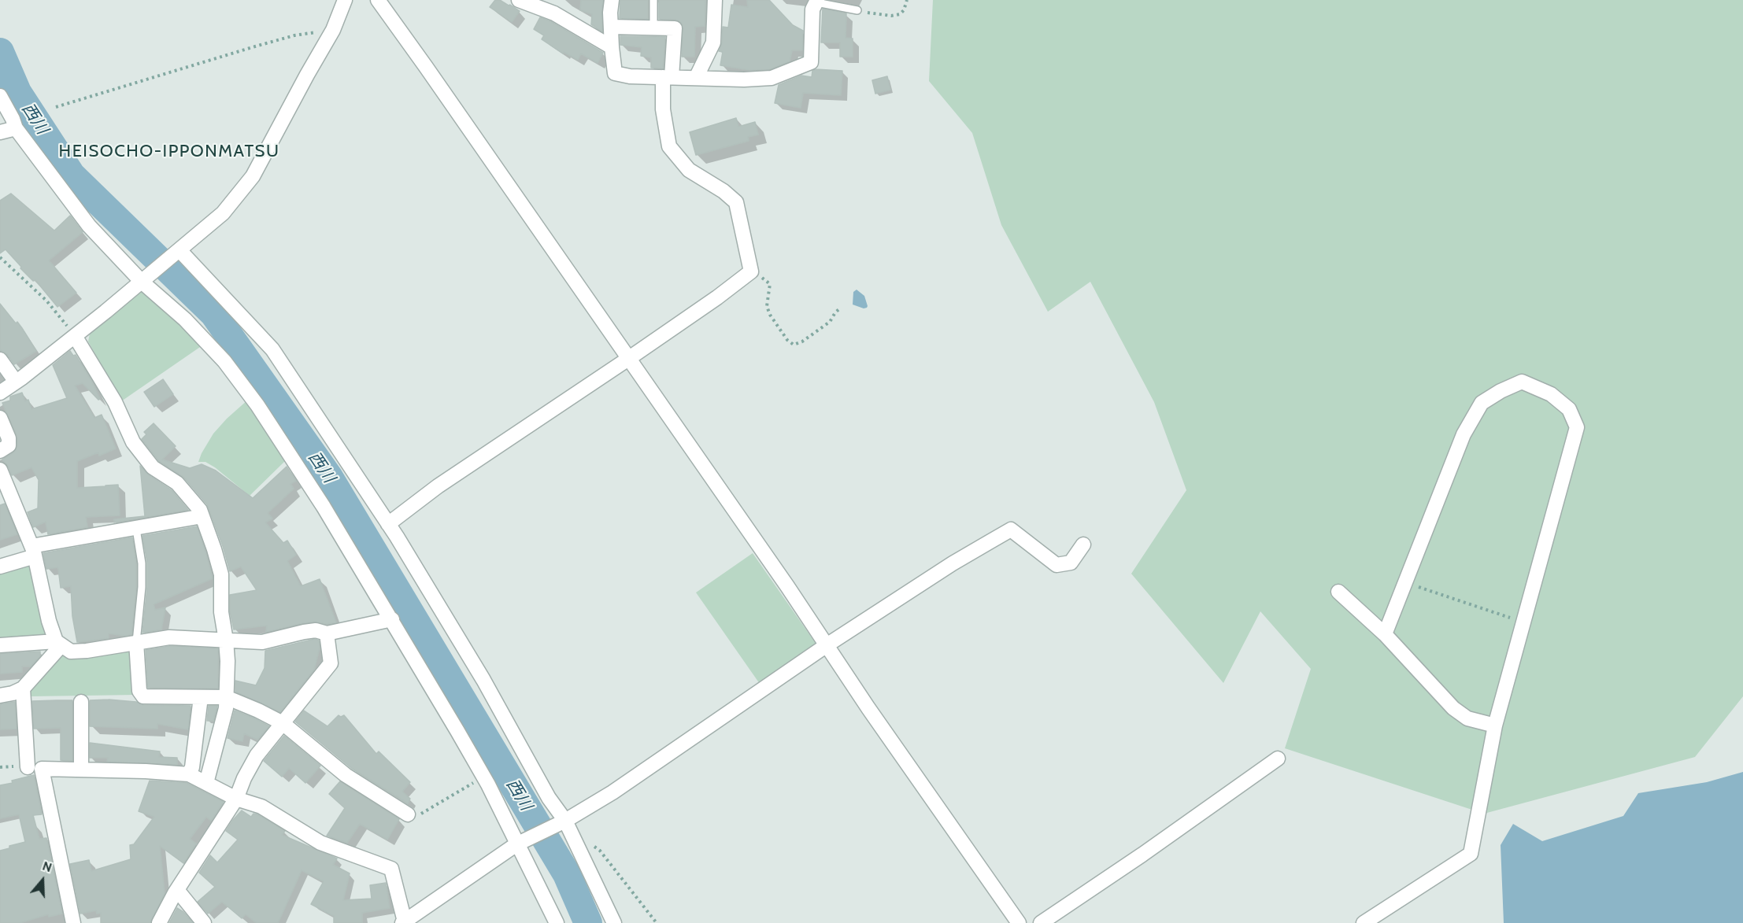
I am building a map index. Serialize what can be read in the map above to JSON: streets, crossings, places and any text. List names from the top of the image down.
{
  "districts": ["HEISOCHO-IPPONMATSU"],
  "water": ["西川"],
  "north": "top"
}
